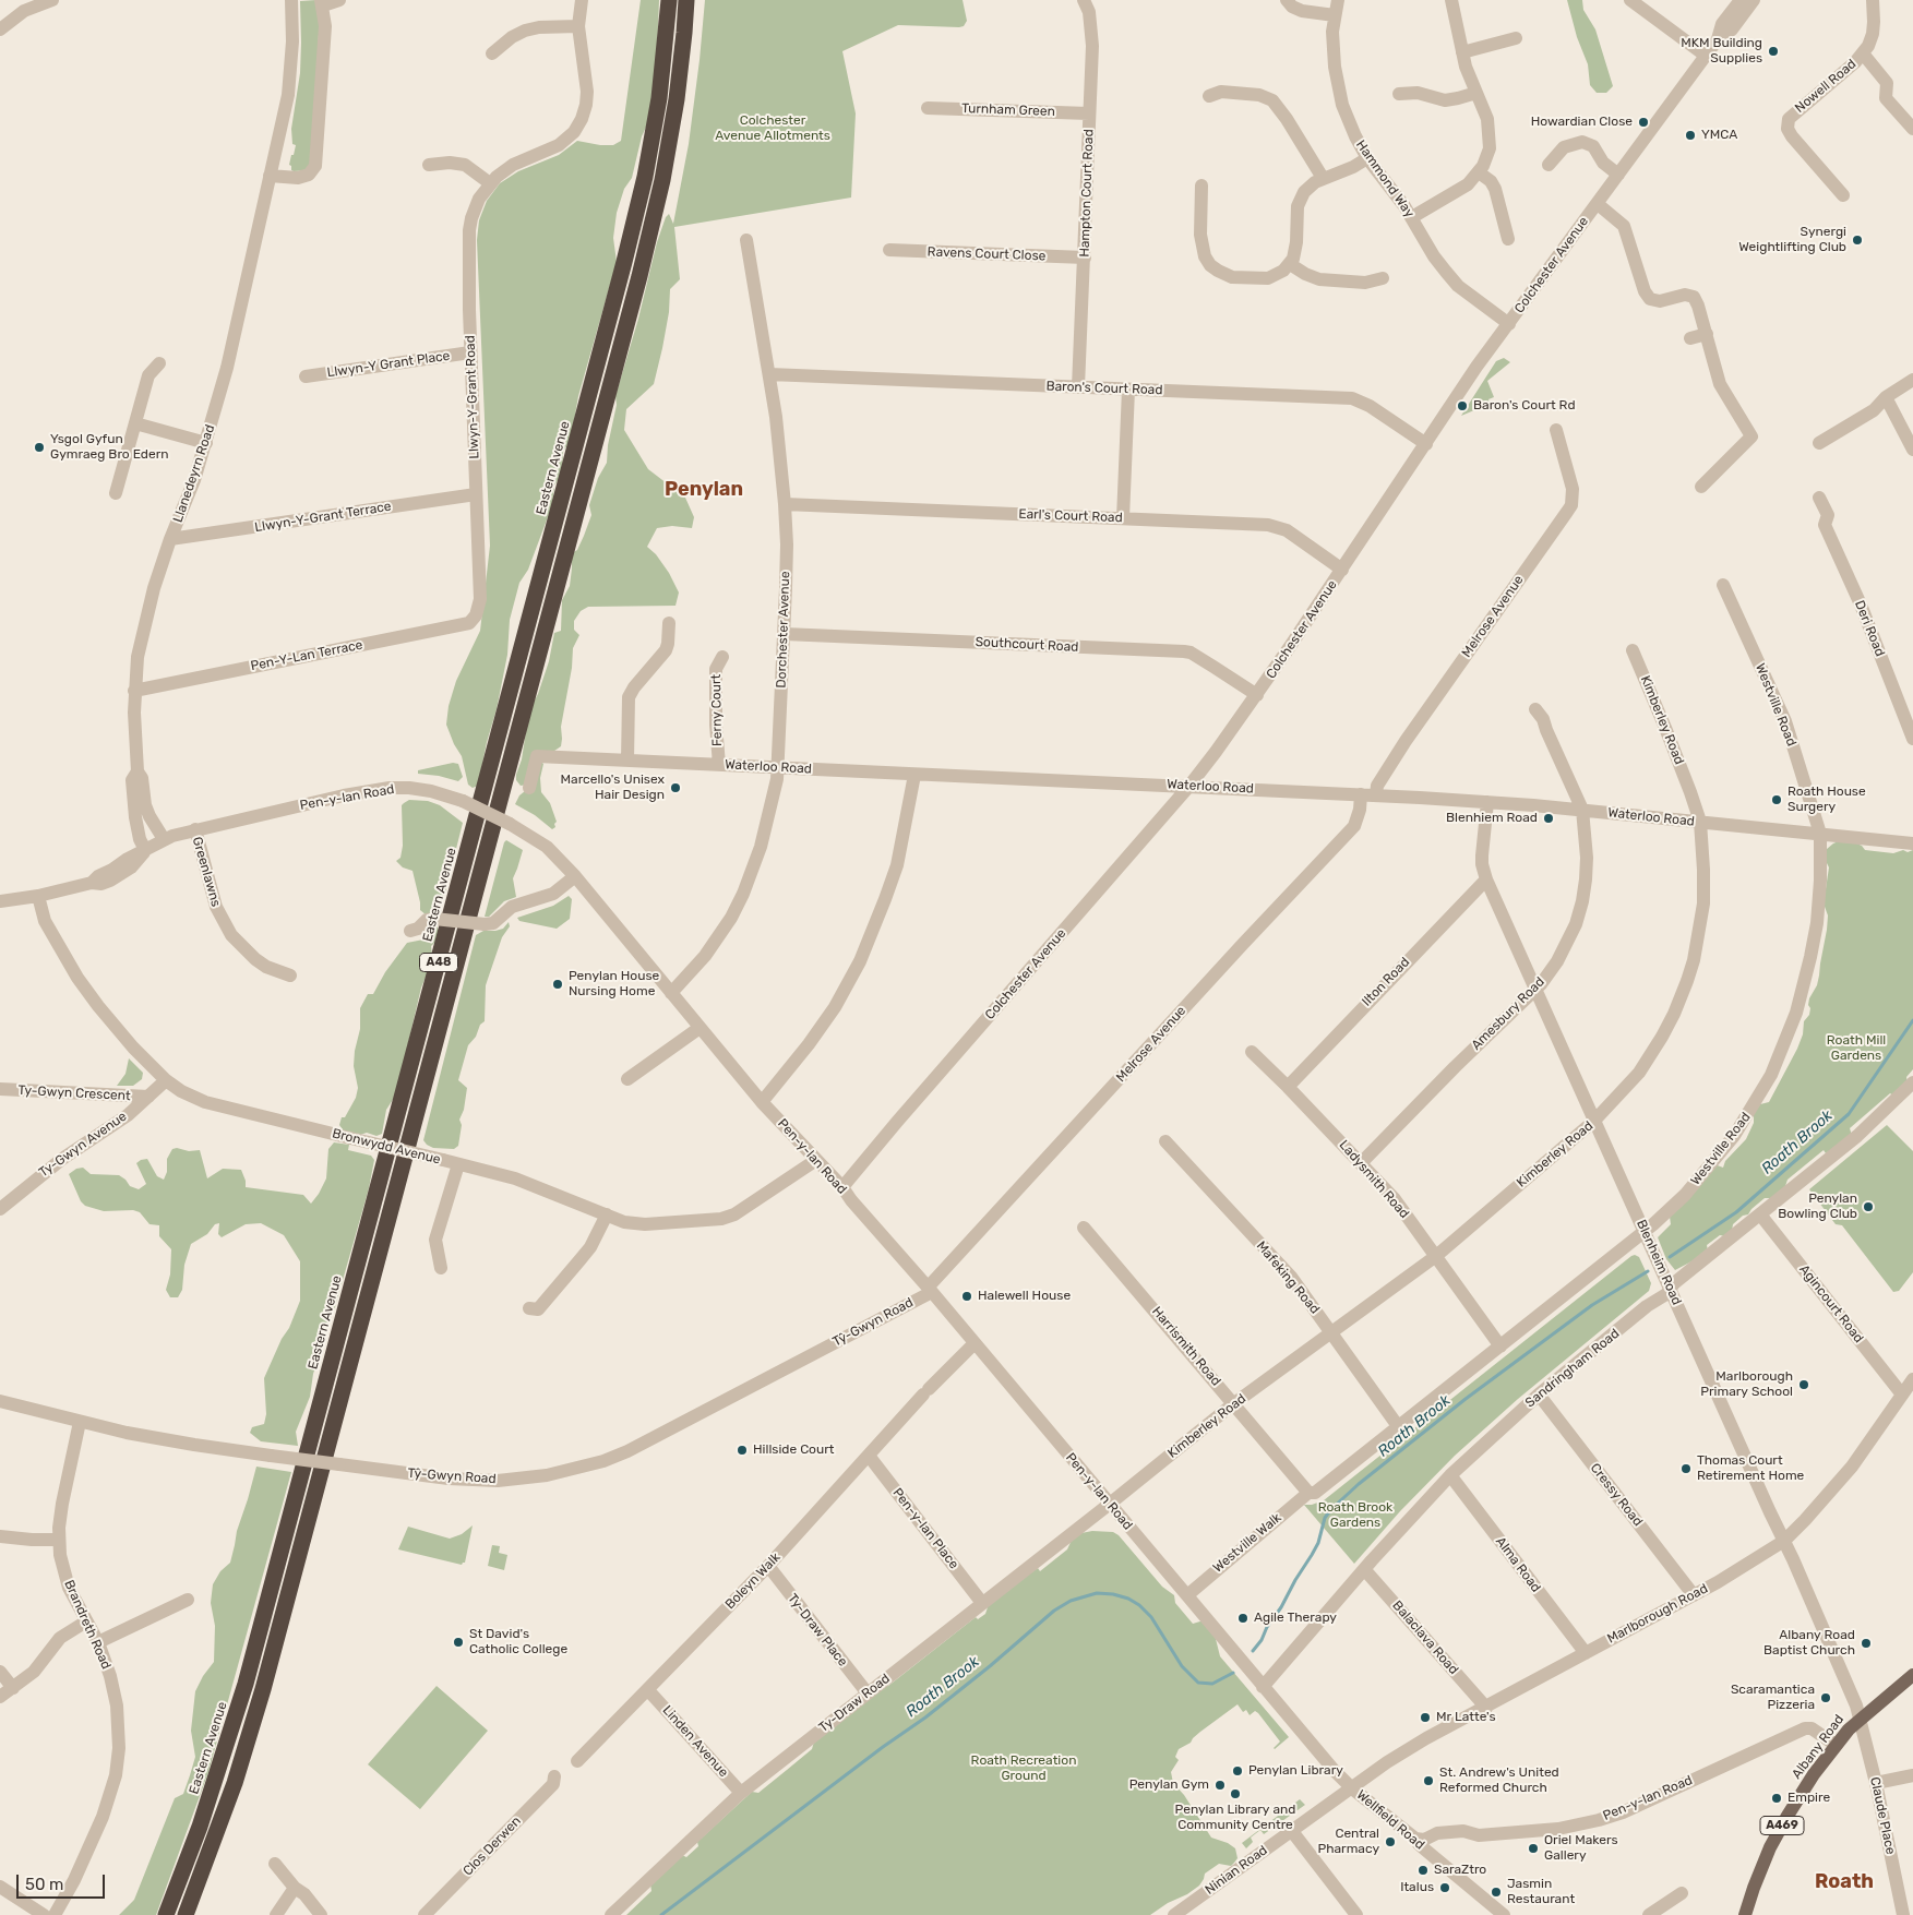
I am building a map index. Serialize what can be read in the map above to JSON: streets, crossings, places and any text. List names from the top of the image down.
{
  "streets": {
    "highway": ["Eastern Avenue", "A48"],
    "main road": ["Albany Road", "A469"],
    "street": [
      "Nowell Road",
      "Turnham Green",
      "Hammond Way",
      "Hampton Court Road",
      "Ravens Court Close",
      "Colchester Avenue",
      "Llwyn-Y Grant Place",
      "Baron's Court Road",
      "Llwyn-Y-Grant Road",
      "Llanedeyrn Road",
      "Earl's Court Road",
      "Llwyn-Y-Grant Terrace",
      "Melrose Avenue",
      "Deri Road",
      "Dorchester Avenue",
      "Southcourt Road",
      "Pen-Y-Lan Terrace",
      "Westville Road",
      "Ferny Court",
      "Kimberley Road",
      "Waterloo Road",
      "Pen-y-lan Road",
      "Greenlawns",
      "Ilton Road",
      "Amesbury Road",
      "Ty-Gwyn Crescent",
      "Ty-Gwyn Avenue",
      "Bronwydd Avenue",
      "Ladysmith Road",
      "Blenheim Road",
      "Mafeking Road",
      "Agincourt Road",
      "Tŷ-Gwyn Road",
      "Harrismith Road",
      "Sandringham Road",
      "Cressy Road",
      "Pen-y-lan Place",
      "Westville Walk",
      "Alma Road",
      "Boleyn Walk",
      "Marlborough Road",
      "Brandreth Road",
      "Ty-Draw Place",
      "Balaclava Road",
      "Ty-Draw Road",
      "Linden Avenue",
      "Claude Place",
      "Wellfield Road",
      "Clos Derwen",
      "Ninian Road"
    ]
  },
  "crossings": [
    ["Turnham Green", "Hampton Court Road"],
    ["Hammond Way", "Colchester Avenue"],
    ["Hampton Court Road", "Ravens Court Close"],
    ["Hampton Court Road", "Baron's Court Road"],
    ["Colchester Avenue", "Baron's Court Road"],
    ["Colchester Avenue", "Earl's Court Road"],
    ["Colchester Avenue", "Southcourt Road"],
    ["Colchester Avenue", "Waterloo Road"],
    ["Colchester Avenue", "Pen-y-lan Road"],
    ["Llwyn-Y Grant Place", "Llwyn-Y-Grant Road"],
    ["Baron's Court Road", "Dorchester Avenue"],
    ["Llwyn-Y-Grant Road", "Llwyn-Y-Grant Terrace"],
    ["Llwyn-Y-Grant Road", "Pen-Y-Lan Terrace"],
    ["Llanedeyrn Road", "Llwyn-Y-Grant Terrace"],
    ["Llanedeyrn Road", "Pen-Y-Lan Terrace"],
    ["Llanedeyrn Road", "Pen-y-lan Road"],
    ["Earl's Court Road", "Dorchester Avenue"],
    ["Melrose Avenue", "Waterloo Road"],
    ["Melrose Avenue", "Pen-y-lan Road"],
    ["Melrose Avenue", "Tŷ-Gwyn Road"],
    ["Dorchester Avenue", "Southcourt Road"],
    ["Dorchester Avenue", "Waterloo Road"],
    ["Dorchester Avenue", "Pen-y-lan Road"],
    ["Westville Road", "Waterloo Road"],
    ["Westville Road", "Ladysmith Road"],
    ["Westville Road", "Blenheim Road"],
    ["Westville Road", "Mafeking Road"],
    ["Westville Road", "Harrismith Road"],
    ["Westville Road", "Westville Walk"],
    ["Ferny Court", "Waterloo Road"],
    ["Kimberley Road", "Waterloo Road"],
    ["Kimberley Road", "Pen-y-lan Road"],
    ["Kimberley Road", "Ladysmith Road"],
    ["Kimberley Road", "Blenheim Road"],
    ["Kimberley Road", "Mafeking Road"],
    ["Kimberley Road", "Harrismith Road"],
    ["Kimberley Road", "Ty-Draw Road"],
    ["Waterloo Road", "Amesbury Road"],
    ["Waterloo Road", "Blenheim Road"],
    ["Pen-y-lan Road", "Greenlawns"],
    ["Pen-y-lan Road", "Bronwydd Avenue"],
    ["Pen-y-lan Road", "Tŷ-Gwyn Road"],
    ["Pen-y-lan Road", "Sandringham Road"],
    ["Pen-y-lan Road", "Westville Walk"],
    ["Pen-y-lan Road", "Boleyn Walk"],
    ["Pen-y-lan Road", "Marlborough Road"],
    ["Pen-y-lan Road", "Ty-Draw Road"],
    ["Pen-y-lan Road", "Albany Road"],
    ["Pen-y-lan Road", "Wellfield Road"],
    ["Pen-y-lan Road", "Ninian Road"],
    ["Ilton Road", "Ladysmith Road"],
    ["Ilton Road", "Blenheim Road"],
    ["Amesbury Road", "Ladysmith Road"],
    ["Amesbury Road", "Blenheim Road"],
    ["Ty-Gwyn Crescent", "Ty-Gwyn Avenue"],
    ["Ty-Gwyn Avenue", "Bronwydd Avenue"],
    ["Blenheim Road", "Sandringham Road"],
    ["Blenheim Road", "Marlborough Road"],
    ["Blenheim Road", "Albany Road"],
    ["Blenheim Road", "Claude Place"],
    ["Agincourt Road", "Sandringham Road"],
    ["Agincourt Road", "Marlborough Road"],
    ["Tŷ-Gwyn Road", "Brandreth Road"],
    ["Harrismith Road", "Westville Walk"],
    ["Sandringham Road", "Cressy Road"],
    ["Sandringham Road", "Alma Road"],
    ["Sandringham Road", "Balaclava Road"],
    ["Cressy Road", "Marlborough Road"],
    ["Pen-y-lan Place", "Boleyn Walk"],
    ["Pen-y-lan Place", "Ty-Draw Road"],
    ["Alma Road", "Marlborough Road"],
    ["Boleyn Walk", "Ty-Draw Place"],
    ["Boleyn Walk", "Linden Avenue"],
    ["Marlborough Road", "Balaclava Road"],
    ["Marlborough Road", "Wellfield Road"],
    ["Marlborough Road", "Ninian Road"],
    ["Ty-Draw Place", "Ty-Draw Road"],
    ["Ty-Draw Road", "Linden Avenue"],
    ["Albany Road", "Claude Place"],
    ["Wellfield Road", "Ninian Road"]
  ],
  "districts": ["Penylan", "Roath"],
  "water": ["Roath Brook"],
  "parks": [
    "Colchester Avenue Allotments",
    "Roath Mill Gardens",
    "Roath Brook Gardens",
    "Roath Recreation Ground"
  ],
  "places": [
    "MKM Building Supplies",
    "Howardian Close",
    "YMCA",
    "Synergi Weightlifting Club",
    "Baron's Court Rd",
    "Ysgol Gyfun Gymraeg Bro Edern",
    "Marcello's Unisex Hair Design",
    "Roath House Surgery",
    "Blenhiem Road",
    "Penylan House Nursing Home",
    "Penylan Bowling Club",
    "Halewell House",
    "Marlborough Primary School",
    "Hillside Court",
    "Thomas Court Retirement Home",
    "Agile Therapy",
    "St David's Catholic College",
    "Albany Road Baptist Church",
    "Scaramantica Pizzeria",
    "Mr Latte's",
    "Penylan Library",
    "St. Andrew's United Reformed Church",
    "Penylan Gym",
    "Penylan Library and Community Centre",
    "Empire",
    "Central Pharmacy",
    "Oriel Makers Gallery",
    "SaraZtro",
    "Italus",
    "Jasmin Restaurant"
  ],
  "scale_bar": "50 m"
}
